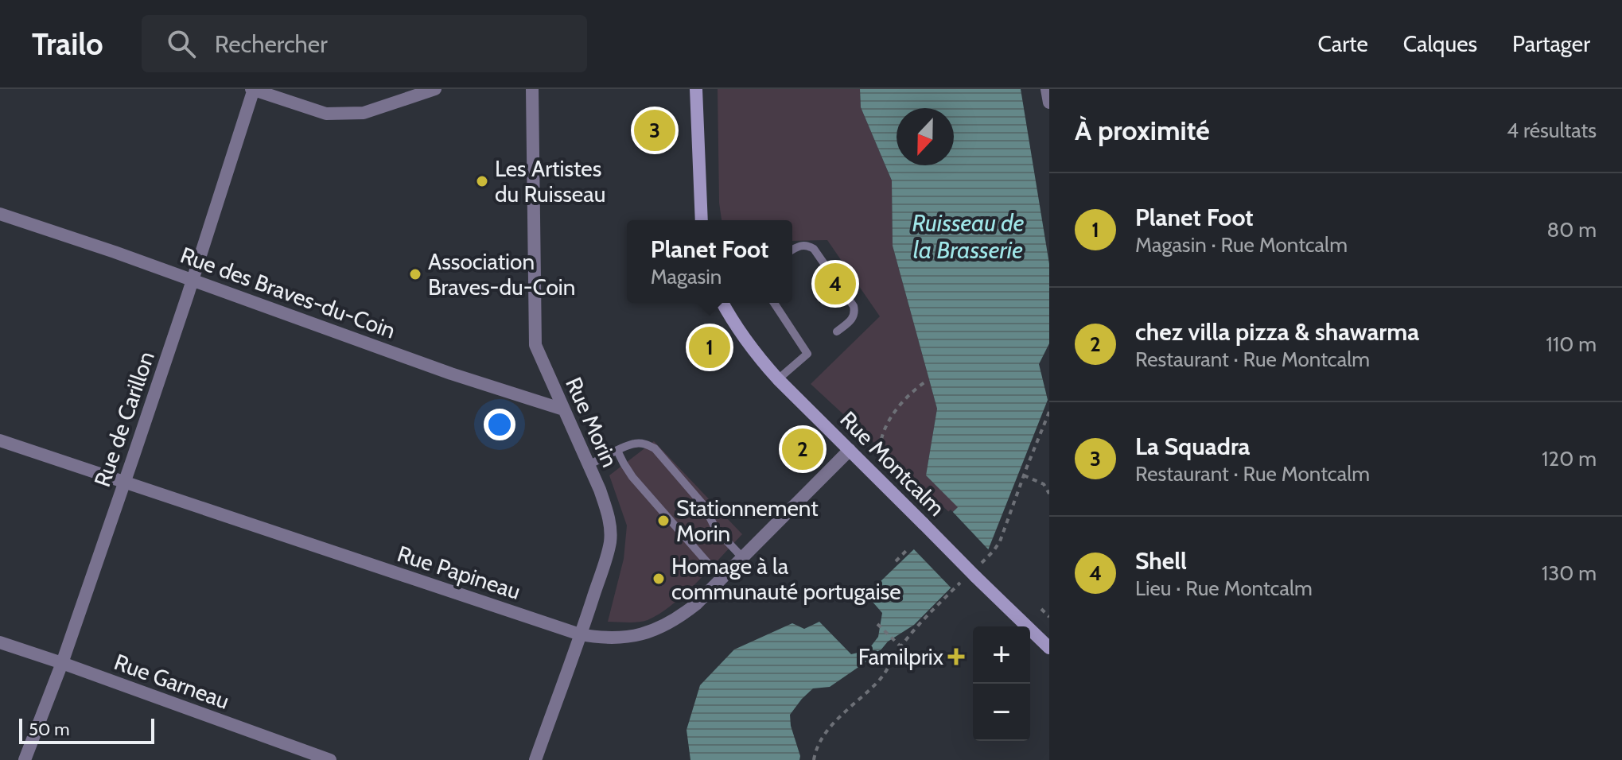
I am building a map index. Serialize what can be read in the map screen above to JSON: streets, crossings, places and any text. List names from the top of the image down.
{
  "streets": {
    "main road": ["Rue Montcalm"],
    "street": [
      "Rue des Braves-du-Coin",
      "Rue de Carillon",
      "Rue Morin",
      "Rue Papineau",
      "Rue Garneau"
    ]
  },
  "crossings": [
    ["Rue des Braves-du-Coin", "Rue de Carillon"],
    ["Rue des Braves-du-Coin", "Rue Morin"],
    ["Rue de Carillon", "Rue Papineau"],
    ["Rue de Carillon", "Rue Garneau"],
    ["Rue Morin", "Rue Papineau"],
    ["Rue Montcalm", "Rue Papineau"]
  ],
  "water": ["Ruisseau de la Brasserie"],
  "places": {
    "other": [
      "Les Artistes du Ruisseau",
      "Association Braves-du-Coin",
      "Stationnement Morin",
      "Homage à la communauté portugaise"
    ],
    "health": ["Familprix"]
  },
  "scale_bar": "50 m",
  "north": "bottom",
  "page": {
    "header": "Trailo",
    "search": "Rechercher",
    "nav": ["Carte", "Calques", "Partager"],
    "heading": ["À proximité", "4 résultats"],
    "pins": [
      "3",
      "4",
      "1",
      "2"
    ],
    "list": [
      {
        "mark": "1",
        "name": "Planet Foot",
        "note": "Magasin · Rue Montcalm",
        "value": "80 m"
      },
      {
        "mark": "2",
        "name": "chez villa pizza & shawarma",
        "note": "Restaurant · Rue Montcalm",
        "value": "110 m"
      },
      {
        "mark": "3",
        "name": "La Squadra",
        "note": "Restaurant · Rue Montcalm",
        "value": "120 m"
      },
      {
        "mark": "4",
        "name": "Shell",
        "note": "Lieu · Rue Montcalm",
        "value": "130 m"
      }
    ],
    "popup": ["Planet Foot", "Magasin"],
    "map_buttons": ["+", "−"],
    "scale": "50 m"
  }
}
